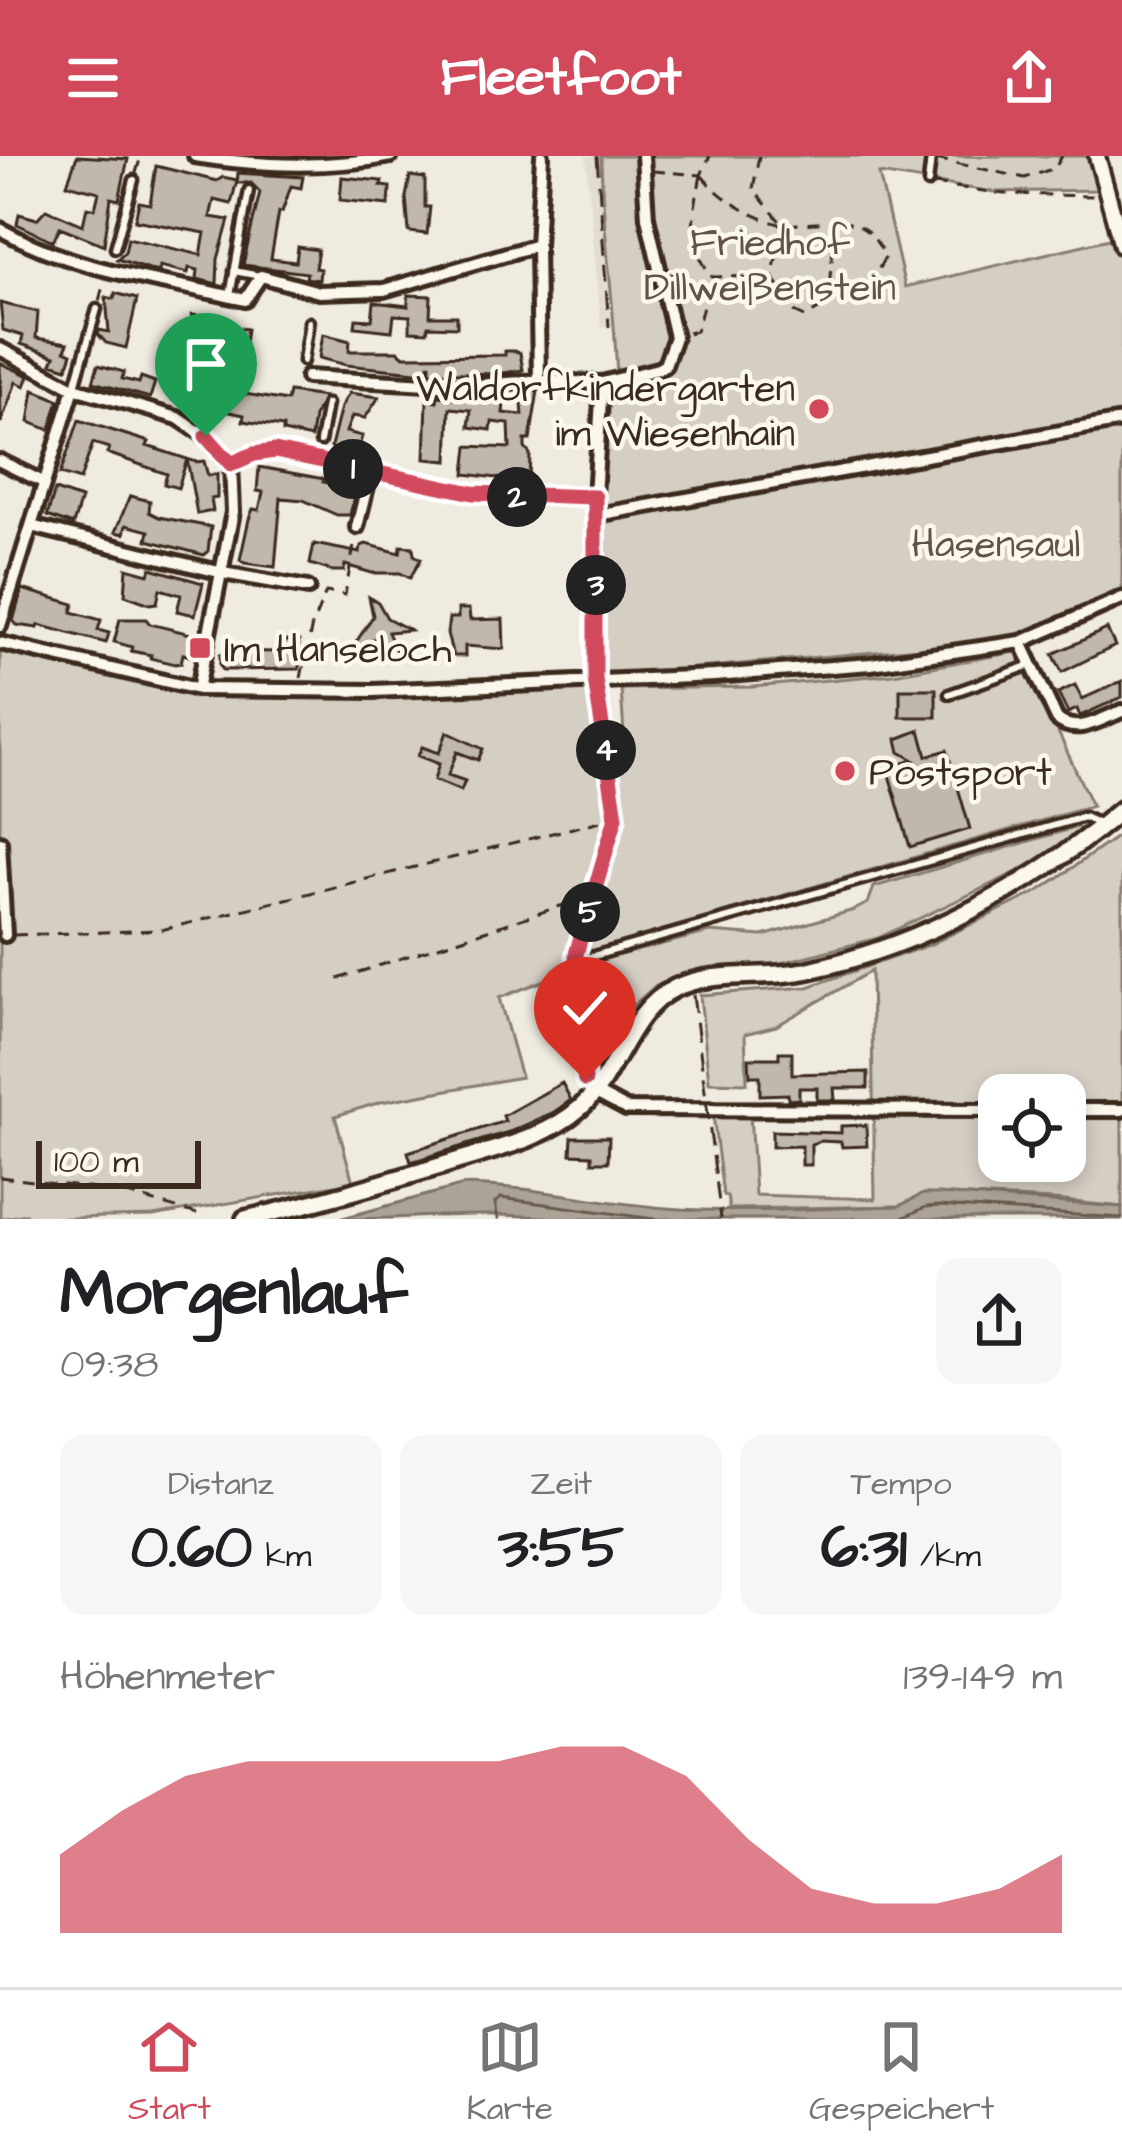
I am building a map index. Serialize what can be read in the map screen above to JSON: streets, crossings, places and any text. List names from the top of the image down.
{
  "parks": ["Friedhof Dillweißenstein", "Hasensaul"],
  "places": {
    "other": ["Waldorfkindergarten im Wiesenhain", "Postsport"],
    "transit": ["Im Hanseloch"]
  },
  "scale_bar": "100 m",
  "page": {
    "header": "Fleetfoot",
    "pins": [
      "1",
      "2",
      "3",
      "4",
      "5"
    ],
    "scale": "100 m",
    "heading": ["Morgenlauf", "09:38"],
    "stats": [
      ["Distanz", "0.60 km"],
      ["Zeit", "3:55"],
      ["Tempo", "6:31 /km"]
    ],
    "chart": ["Höhenmeter", "139–149 m"],
    "tabs": ["Start", "Karte", "Gespeichert"]
  }
}
